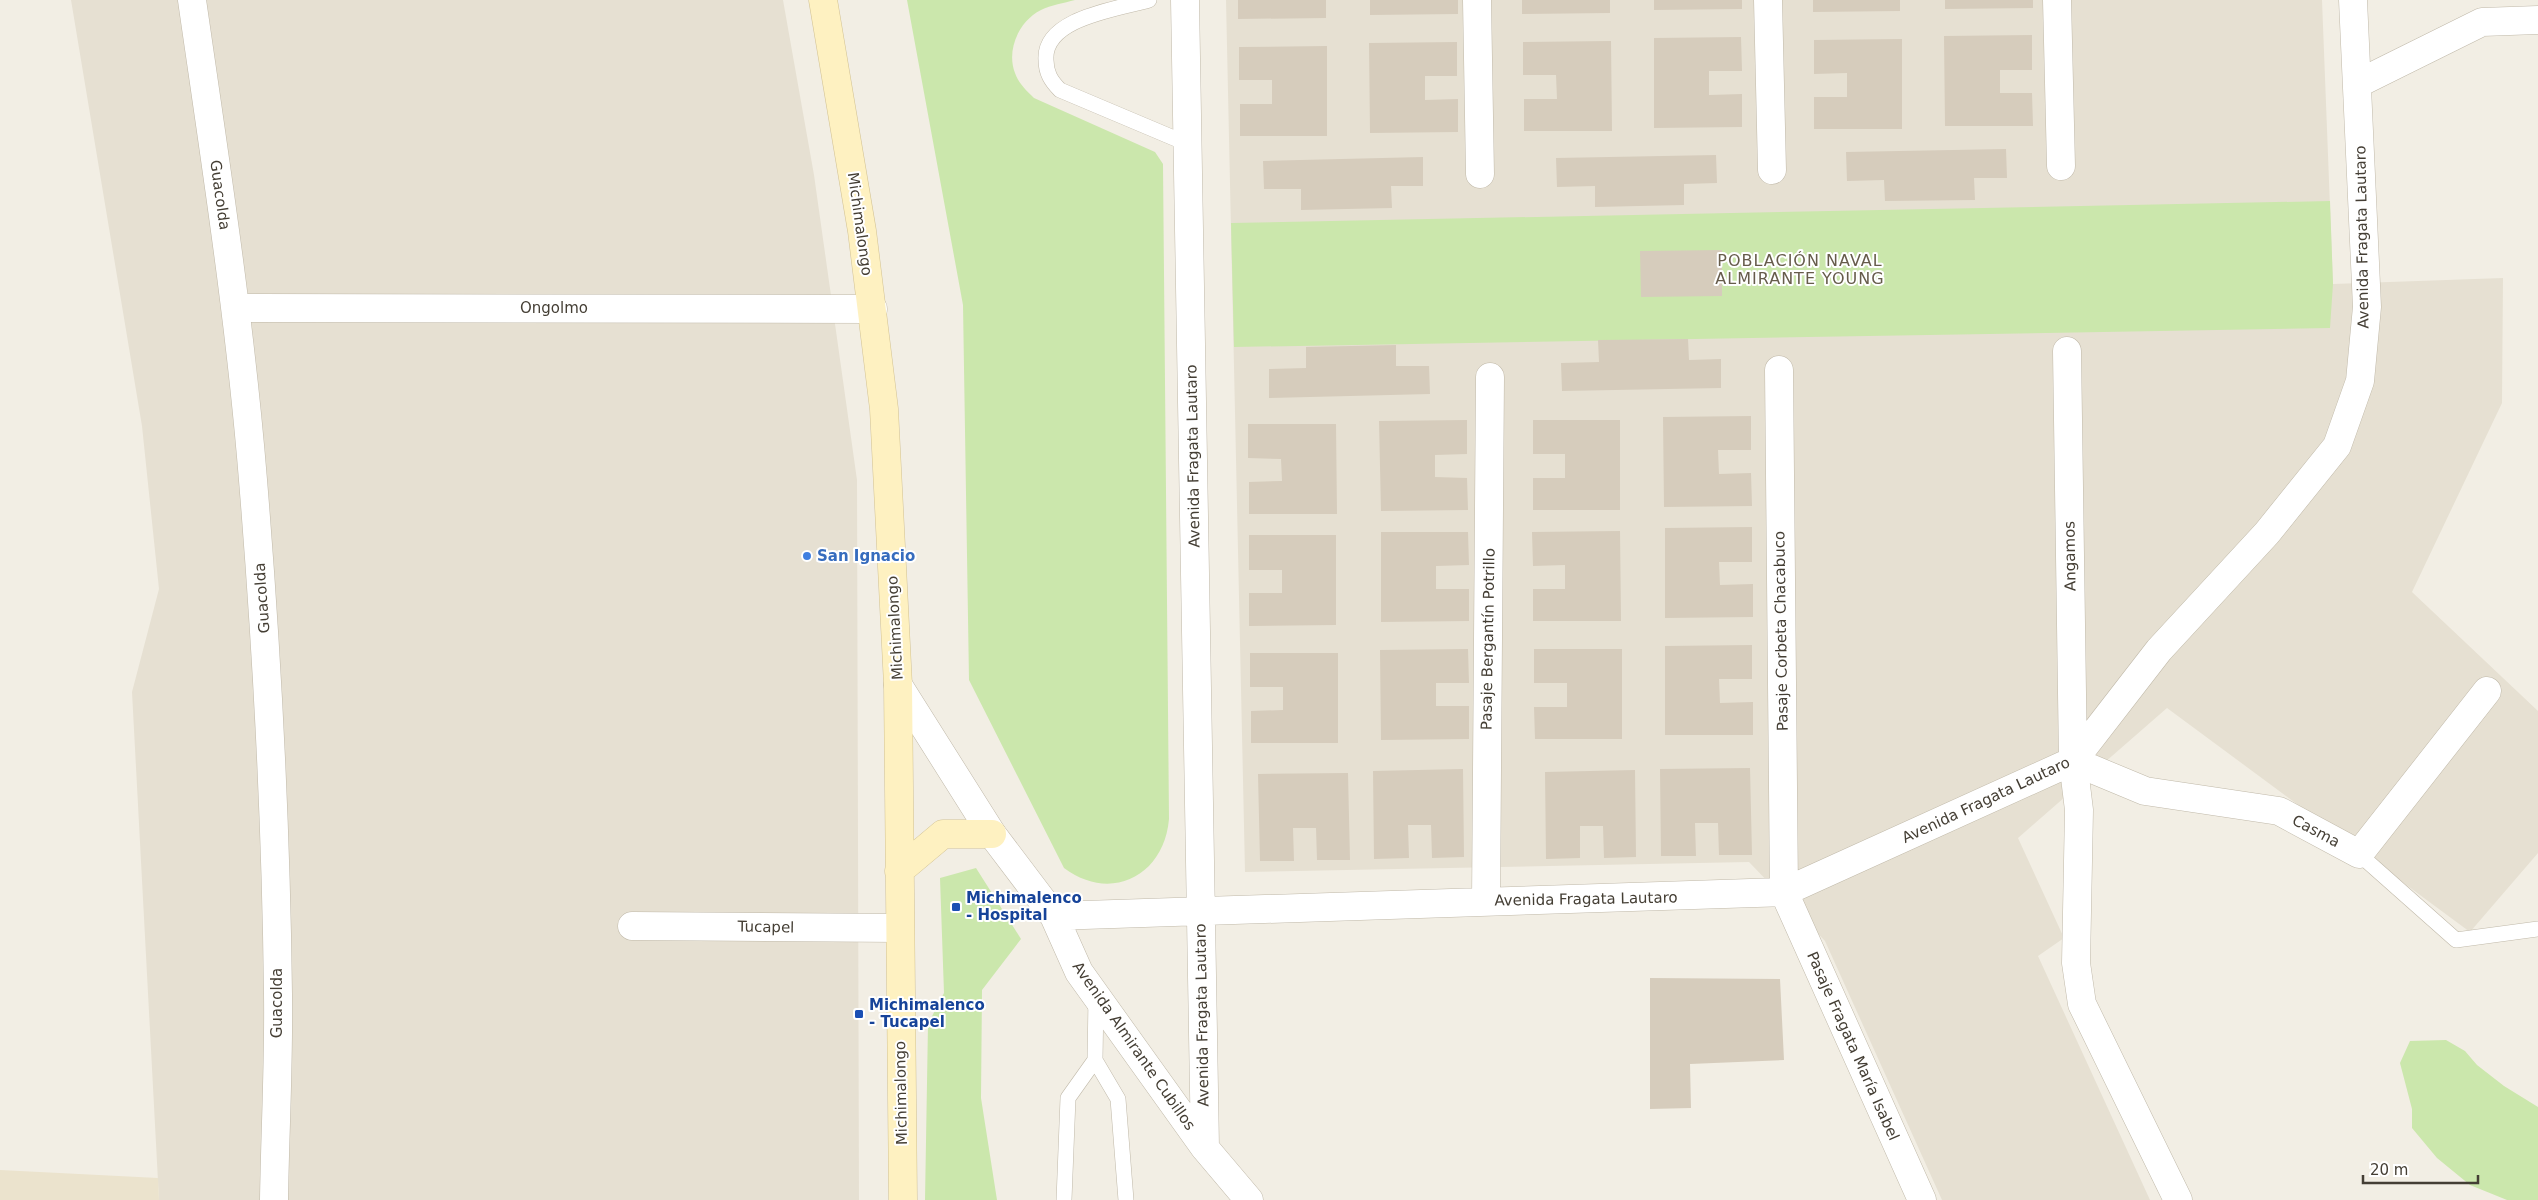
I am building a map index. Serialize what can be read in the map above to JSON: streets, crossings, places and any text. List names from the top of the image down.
{
  "streets": {
    "main road": ["Michimalongo"],
    "street": [
      "Guacolda",
      "Avenida Fragata Lautaro",
      "Ongolmo",
      "Angamos",
      "Pasaje Corbeta Chacabuco",
      "Pasaje Bergantín Potrillo",
      "Casma",
      "Tucapel",
      "Avenida Almirante Cubillos",
      "Pasaje Fragata María Isabel"
    ]
  },
  "crossings": [
    ["Guacolda", "Ongolmo"],
    ["Michimalongo", "Ongolmo"],
    ["Michimalongo", "Tucapel"],
    ["Michimalongo", "Avenida Almirante Cubillos"],
    ["Avenida Fragata Lautaro", "Angamos"],
    ["Avenida Fragata Lautaro", "Pasaje Corbeta Chacabuco"],
    ["Avenida Fragata Lautaro", "Pasaje Bergantín Potrillo"],
    ["Avenida Fragata Lautaro", "Casma"],
    ["Avenida Fragata Lautaro", "Avenida Almirante Cubillos"],
    ["Avenida Fragata Lautaro", "Pasaje Fragata María Isabel"],
    ["Angamos", "Casma"],
    ["Pasaje Corbeta Chacabuco", "Pasaje Fragata María Isabel"]
  ],
  "districts": ["POBLACIÓN NAVAL ALMIRANTE YOUNG"],
  "places": {
    "other": ["San Ignacio"],
    "transit": ["Michimalenco - Hospital", "Michimalenco - Tucapel"]
  },
  "scale_bar": "20 m"
}
